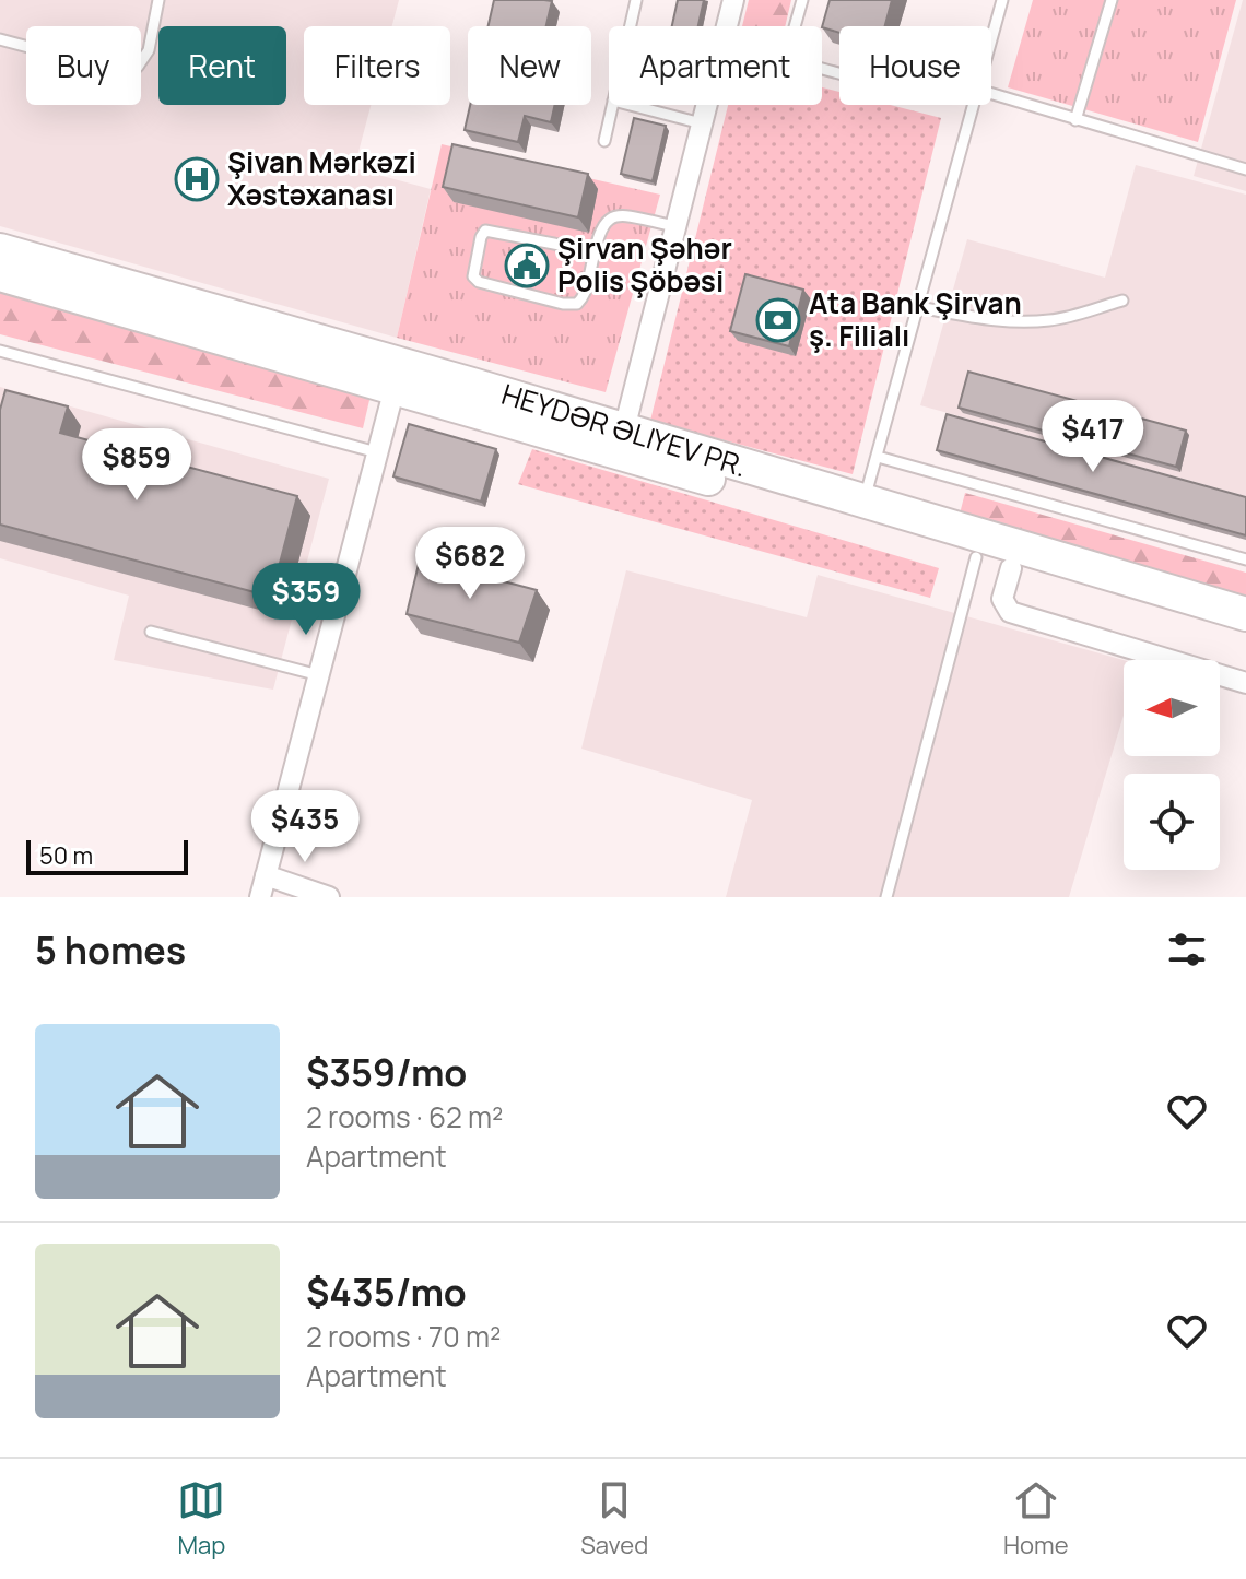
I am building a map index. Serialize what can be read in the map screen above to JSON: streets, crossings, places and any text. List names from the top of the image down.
{
  "streets": {
    "main road": ["HEYDƏR ƏLIYEV PR."]
  },
  "places": {
    "hospital": ["Şivan Mərkəzi Xəstəxanası"],
    "public building": ["Şirvan Şəhər Polis Şöbəsi"],
    "bank": ["Ata Bank Şirvan ş. Filialı"]
  },
  "scale_bar": "50 m",
  "north": "left",
  "page": {
    "chip": [
      "Buy",
      "Rent",
      "Filters",
      "New",
      "Apartment",
      "House"
    ],
    "price": [
      "$417",
      "$859",
      "$682",
      "$359",
      "$435"
    ],
    "scale": "50 m",
    "heading": "5 homes",
    "list": [
      {
        "name": "$359/mo",
        "note": "2 rooms · 62 m² · Apartment"
      },
      {
        "name": "$435/mo",
        "note": "2 rooms · 70 m² · Apartment"
      }
    ],
    "tabs": ["Map", "Saved", "Home"]
  }
}
